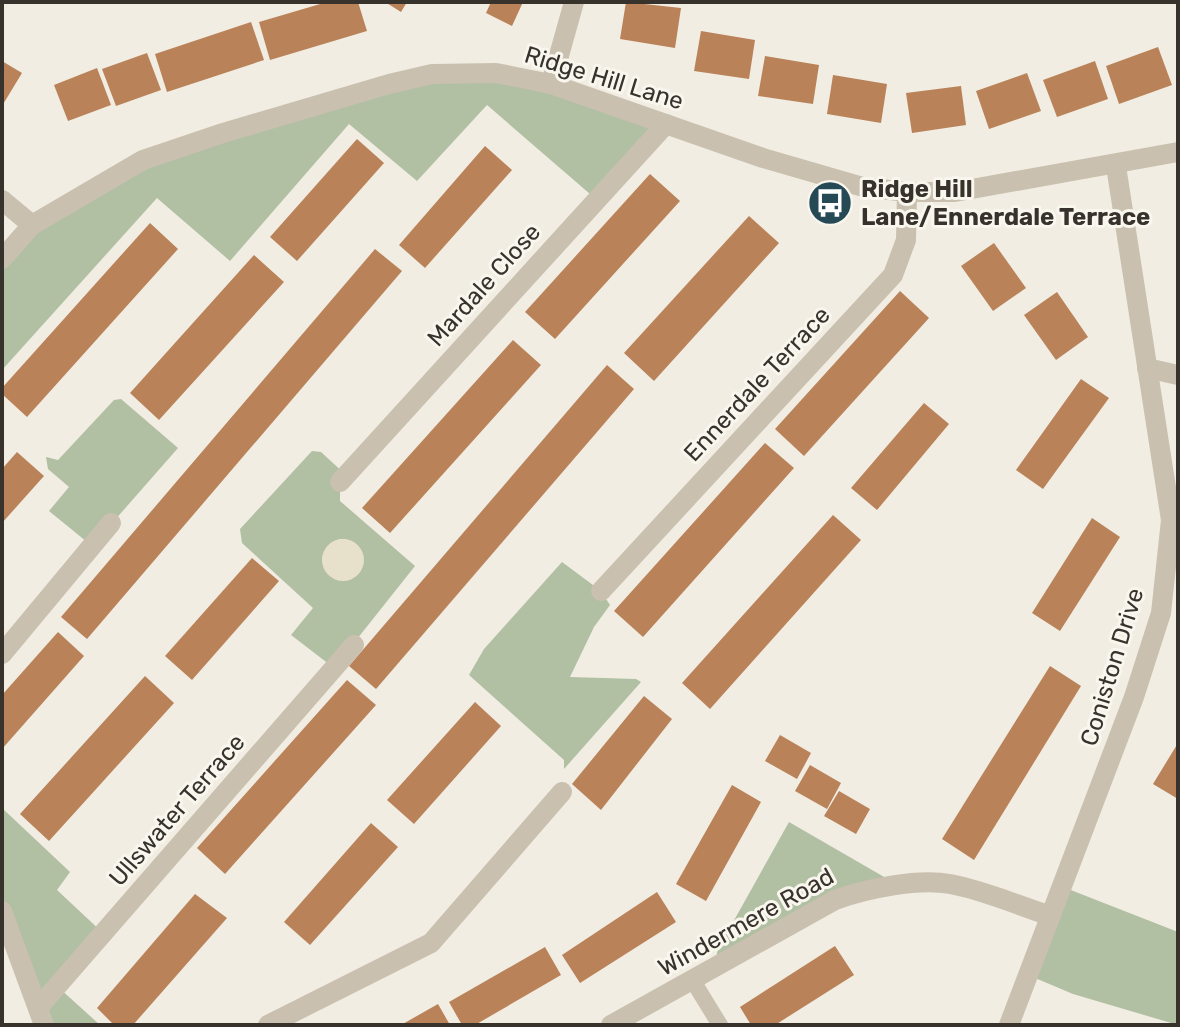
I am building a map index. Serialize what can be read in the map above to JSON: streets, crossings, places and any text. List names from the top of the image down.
{
  "streets": {
    "street": [
      "Ridge Hill Lane",
      "Mardale Close",
      "Ennerdale Terrace",
      "Coniston Drive",
      "Ullswater Terrace",
      "Windermere Road"
    ]
  },
  "crossings": [
    ["Ridge Hill Lane", "Mardale Close"],
    ["Ridge Hill Lane", "Ennerdale Terrace"],
    ["Ridge Hill Lane", "Coniston Drive"],
    ["Coniston Drive", "Windermere Road"]
  ],
  "places": {
    "bus stop": ["Ridge Hill Lane/Ennerdale Terrace"]
  }
}
